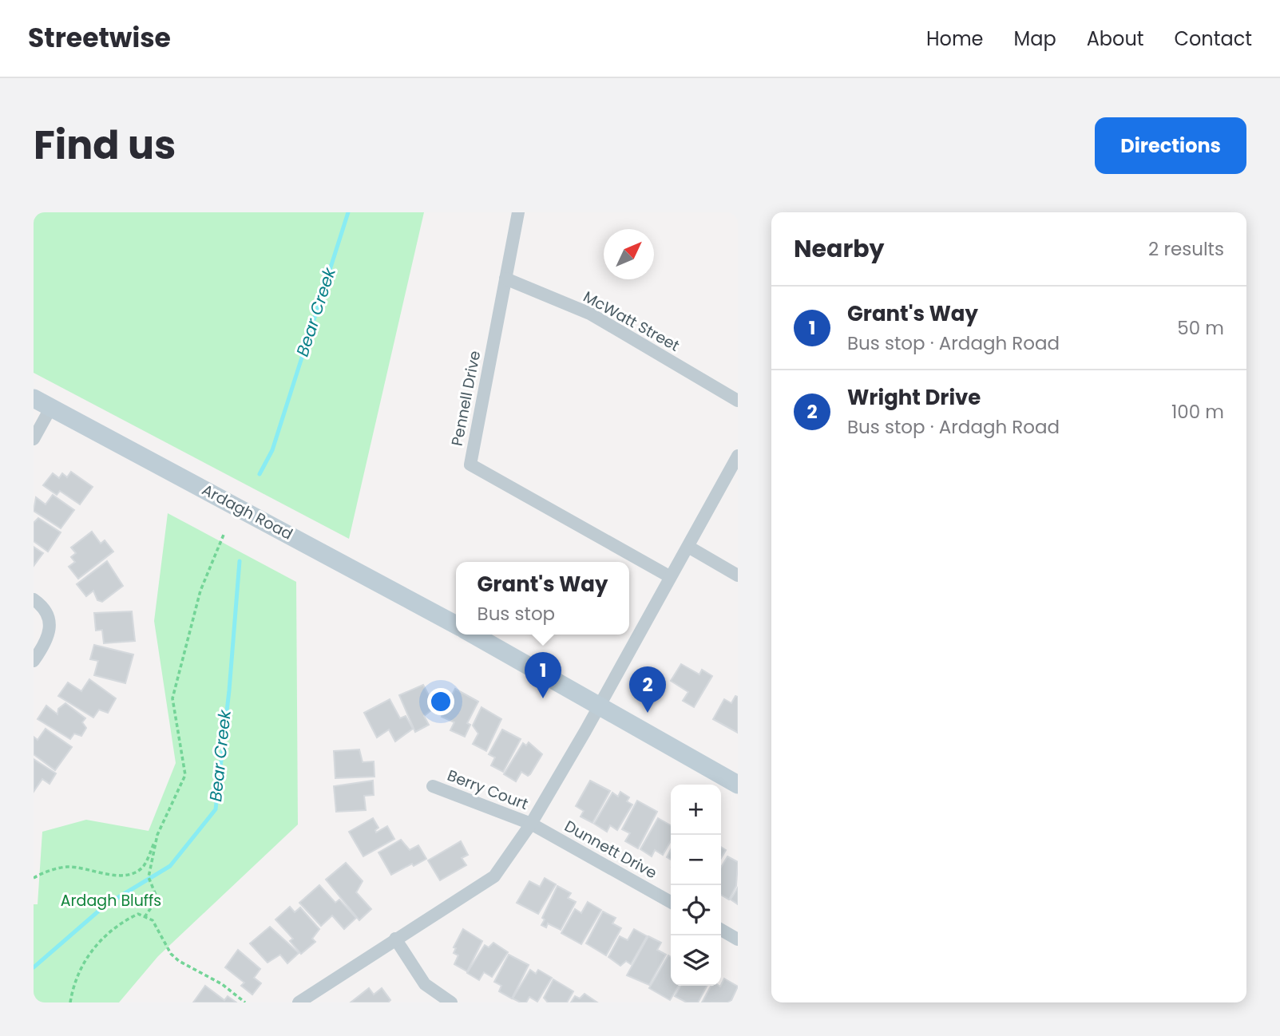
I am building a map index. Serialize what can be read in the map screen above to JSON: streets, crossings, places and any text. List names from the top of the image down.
{
  "streets": {
    "street": [
      "McWatt Street",
      "Pennell Drive",
      "Ardagh Road",
      "Berry Court",
      "Dunnett Drive"
    ]
  },
  "crossings": [
    ["McWatt Street", "Pennell Drive"],
    ["Berry Court", "Dunnett Drive"]
  ],
  "water": ["Bear Creek"],
  "parks": ["Ardagh Bluffs"],
  "north": "top right",
  "page": {
    "header": "Streetwise",
    "nav": [
      "Home",
      "Map",
      "About",
      "Contact"
    ],
    "title": "Find us",
    "buttons": "Directions",
    "heading": ["Nearby", "2 results"],
    "list": [
      {
        "mark": "1",
        "name": "Grant's Way",
        "note": "Bus stop · Ardagh Road",
        "value": "50 m"
      },
      {
        "mark": "2",
        "name": "Wright Drive",
        "note": "Bus stop · Ardagh Road",
        "value": "100 m"
      }
    ],
    "popup": ["Grant's Way", "Bus stop"],
    "pins": ["1", "2"],
    "map_buttons": ["+", "−"]
  }
}
